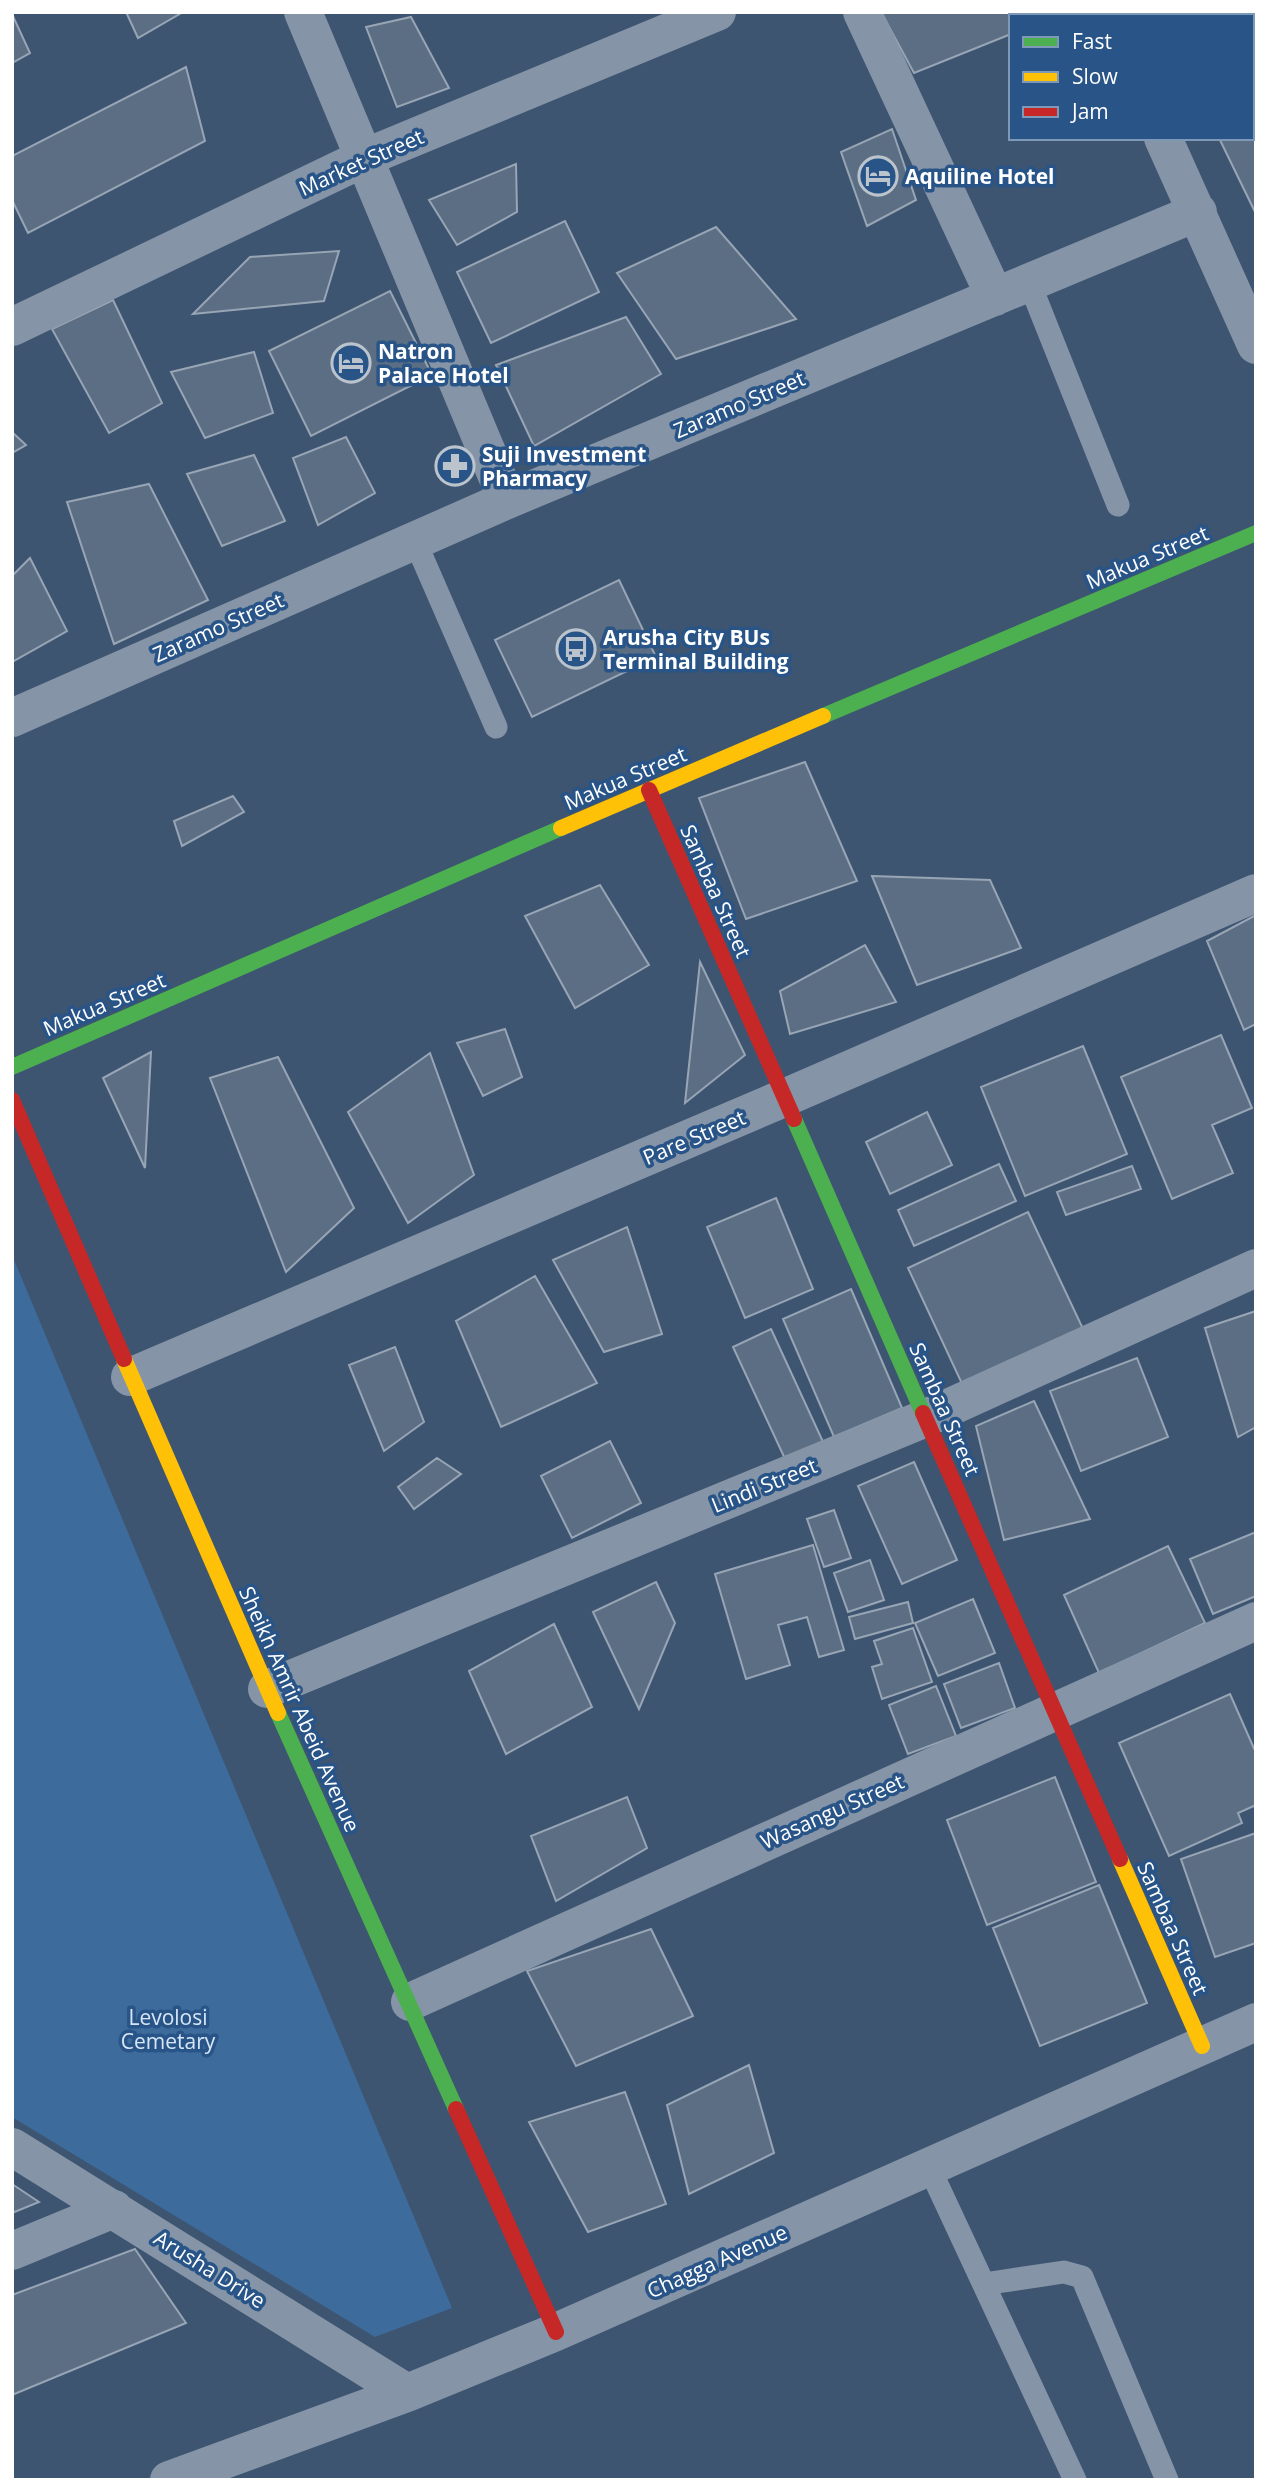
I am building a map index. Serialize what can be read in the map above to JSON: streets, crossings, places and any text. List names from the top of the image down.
{
  "streets": {
    "street": [
      "Market Street",
      "Zaramo Street",
      "Makua Street",
      "Sambaa Street",
      "Pare Street",
      "Lindi Street",
      "Sheikh Amrir Abeid Avenue",
      "Wasangu Street",
      "Chagga Avenue",
      "Arusha Drive"
    ]
  },
  "crossings": [
    ["Makua Street", "Sambaa Street"],
    ["Sambaa Street", "Pare Street"],
    ["Sambaa Street", "Lindi Street"],
    ["Sambaa Street", "Wasangu Street"],
    ["Sambaa Street", "Chagga Avenue"],
    ["Pare Street", "Sheikh Amrir Abeid Avenue"],
    ["Lindi Street", "Sheikh Amrir Abeid Avenue"],
    ["Sheikh Amrir Abeid Avenue", "Wasangu Street"],
    ["Sheikh Amrir Abeid Avenue", "Chagga Avenue"],
    ["Chagga Avenue", "Arusha Drive"]
  ],
  "parks": ["Levolosi Cemetary"],
  "places": {
    "hotel": ["Aquiline Hotel", "Natron Palace Hotel"],
    "pharmacy": ["Suji Investment Pharmacy"],
    "bus stop": ["Arusha City BUs Terminal Building"]
  },
  "legend": ["Fast", "Slow", "Jam"]
}
